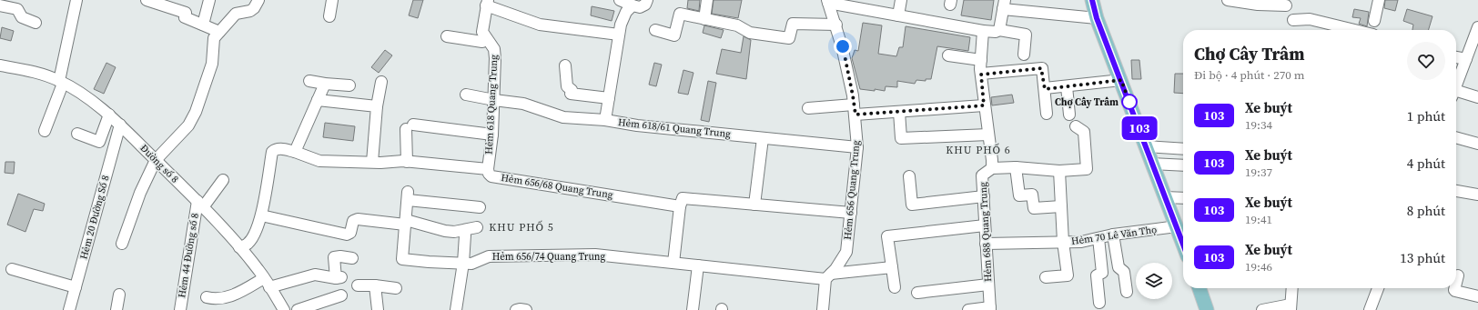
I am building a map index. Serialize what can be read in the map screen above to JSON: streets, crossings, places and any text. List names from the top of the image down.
{
  "streets": {
    "street": [
      "Hẻm 618 Quang Trung",
      "Hẻm 618/61 Quang Trung",
      "Đường số 8",
      "Hẻm 656/68 Quang Trung",
      "Hẻm 656 Quang Trung",
      "Hẻm 20 Đường Số 8",
      "Hẻm 688 Quang Trung",
      "Hẻm 70 Lê Văn Thọ",
      "Hẻm 44 Đường số 8",
      "Hẻm 656/74 Quang Trung"
    ]
  },
  "crossings": [
    ["Hẻm 618 Quang Trung", "Hẻm 618/61 Quang Trung"],
    ["Hẻm 618 Quang Trung", "Hẻm 656/68 Quang Trung"],
    ["Hẻm 618/61 Quang Trung", "Hẻm 656 Quang Trung"],
    ["Đường số 8", "Hẻm 20 Đường Số 8"],
    ["Đường số 8", "Hẻm 44 Đường số 8"],
    ["Hẻm 656 Quang Trung", "Hẻm 656/74 Quang Trung"],
    ["Hẻm 688 Quang Trung", "Hẻm 70 Lê Văn Thọ"]
  ],
  "districts": ["KHU PHỐ 6", "KHU PHỐ 5"],
  "places": ["Chợ Cây Trâm"],
  "lines": ["bus line 103"],
  "page": {
    "on_map": "103",
    "heading": ["Chợ Cây Trâm", "Đi bộ · 4 phút · 270 m"],
    "list": [
      {
        "mark": "103",
        "name": "Xe buýt",
        "note": "19:34",
        "value": "1 phút"
      },
      {
        "mark": "103",
        "name": "Xe buýt",
        "note": "19:37",
        "value": "4 phút"
      },
      {
        "mark": "103",
        "name": "Xe buýt",
        "note": "19:41",
        "value": "8 phút"
      },
      {
        "mark": "103",
        "name": "Xe buýt",
        "note": "19:46",
        "value": "13 phút"
      }
    ]
  }
}
